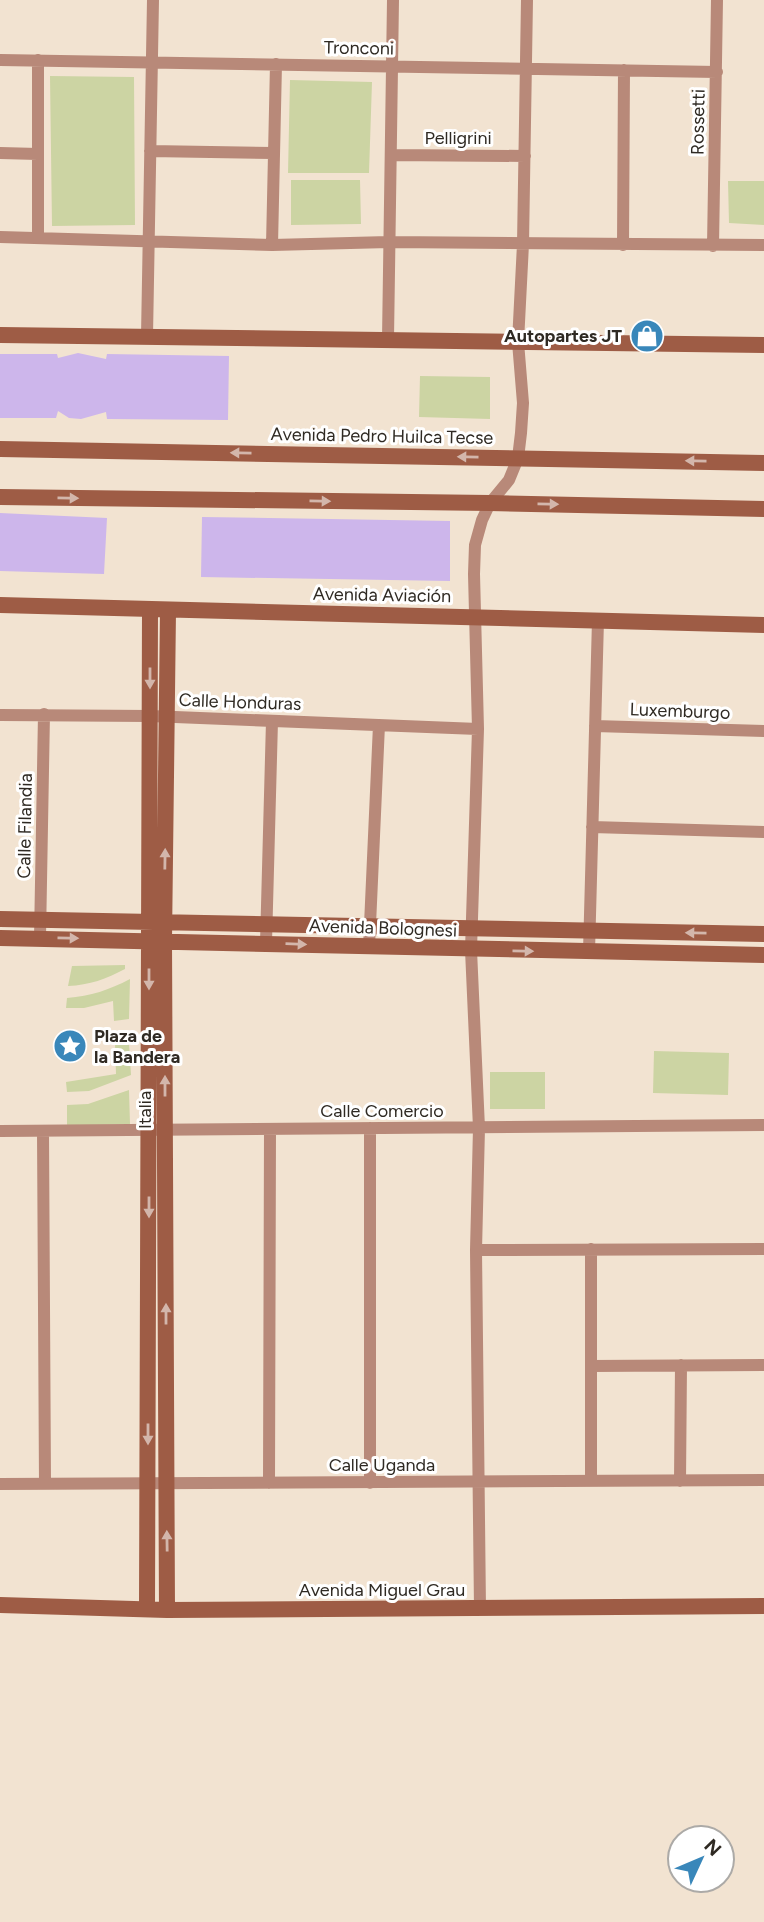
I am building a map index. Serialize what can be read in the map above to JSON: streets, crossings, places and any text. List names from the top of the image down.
{
  "streets": {
    "street": [
      "Tronconi",
      "Rossetti",
      "Pelligrini",
      "Avenida Pedro Huilca Tecse",
      "Avenida Aviación",
      "Calle Honduras",
      "Luxemburgo",
      "Calle Filandia",
      "Avenida Bolognesi",
      "Italia",
      "Calle Comercio",
      "Calle Uganda",
      "Avenida Miguel Grau"
    ]
  },
  "crossings": [
    ["Tronconi", "Rossetti"],
    ["Avenida Aviación", "Italia"],
    ["Calle Honduras", "Calle Filandia"],
    ["Calle Honduras", "Italia"],
    ["Calle Filandia", "Avenida Bolognesi"],
    ["Avenida Bolognesi", "Italia"],
    ["Italia", "Calle Comercio"],
    ["Italia", "Calle Uganda"],
    ["Italia", "Avenida Miguel Grau"]
  ],
  "places": {
    "shop": ["Autopartes JT"],
    "place": ["Plaza de la Bandera"]
  },
  "north": "top right"
}
